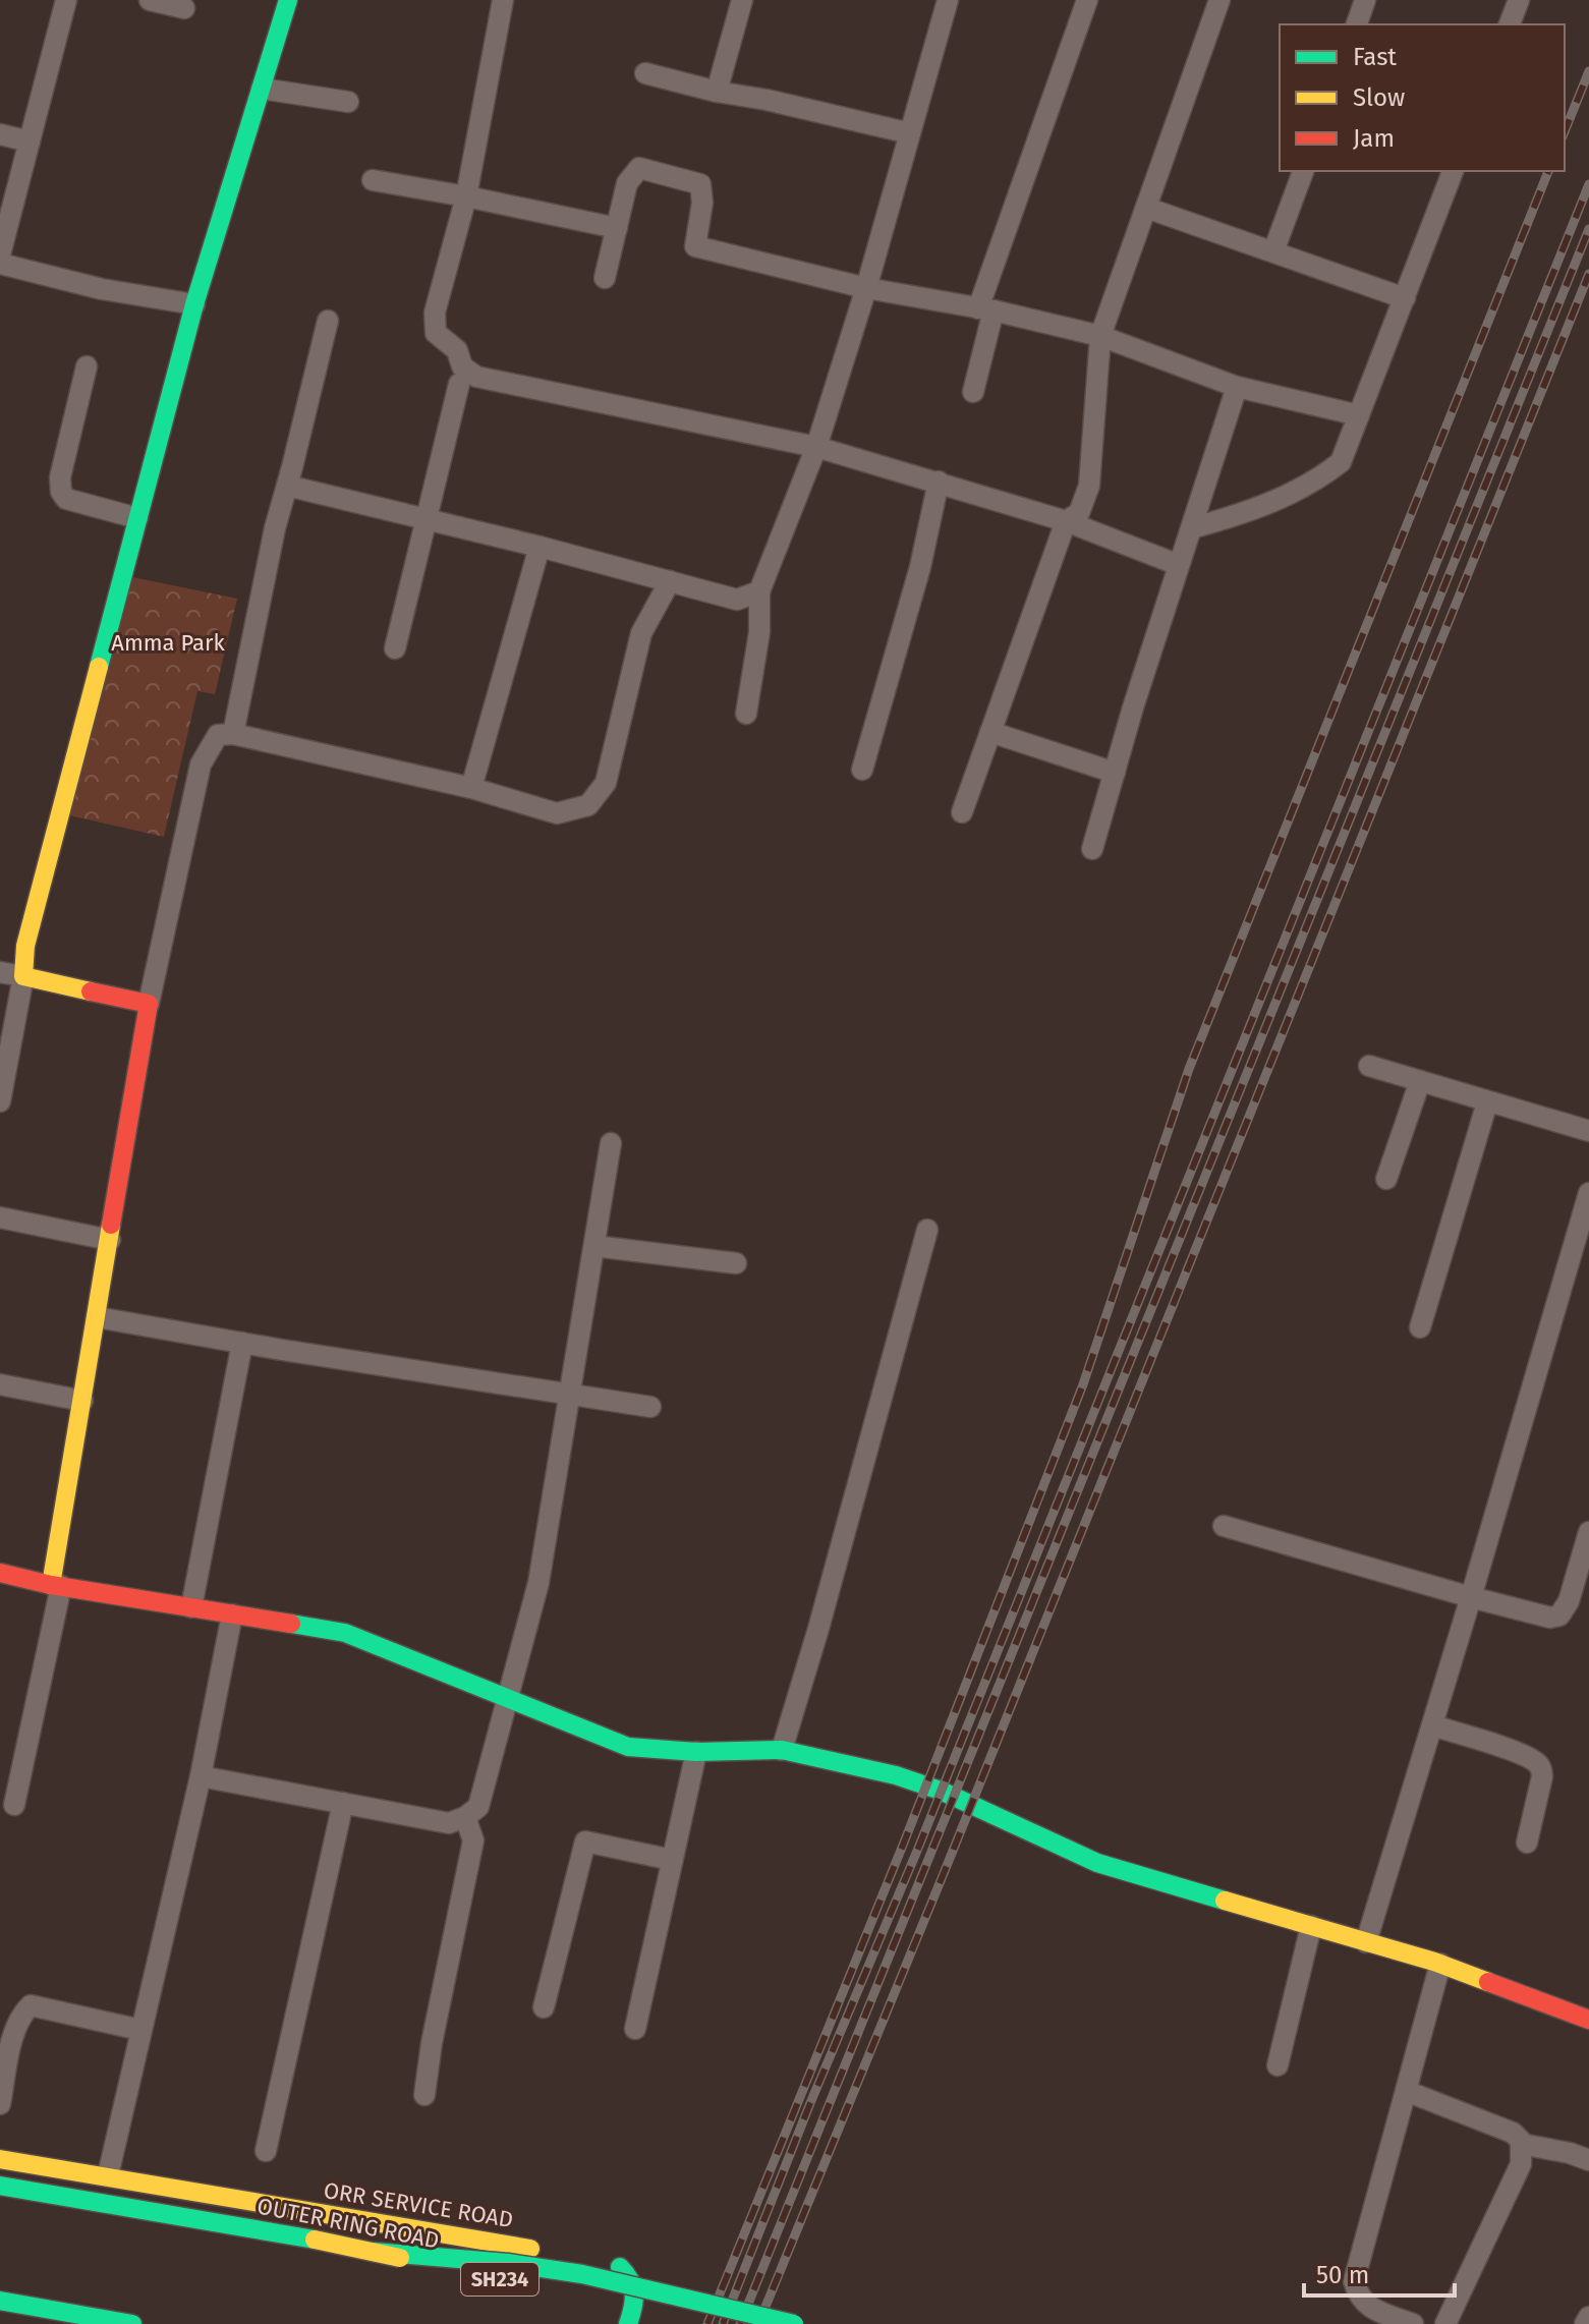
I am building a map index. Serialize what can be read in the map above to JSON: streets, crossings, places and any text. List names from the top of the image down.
{
  "streets": {
    "main road": ["ORR SERVICE ROAD", "OUTER RING ROAD", "SH234"]
  },
  "parks": ["Amma Park"],
  "legend": ["Fast", "Slow", "Jam"],
  "scale_bar": "50 m"
}
